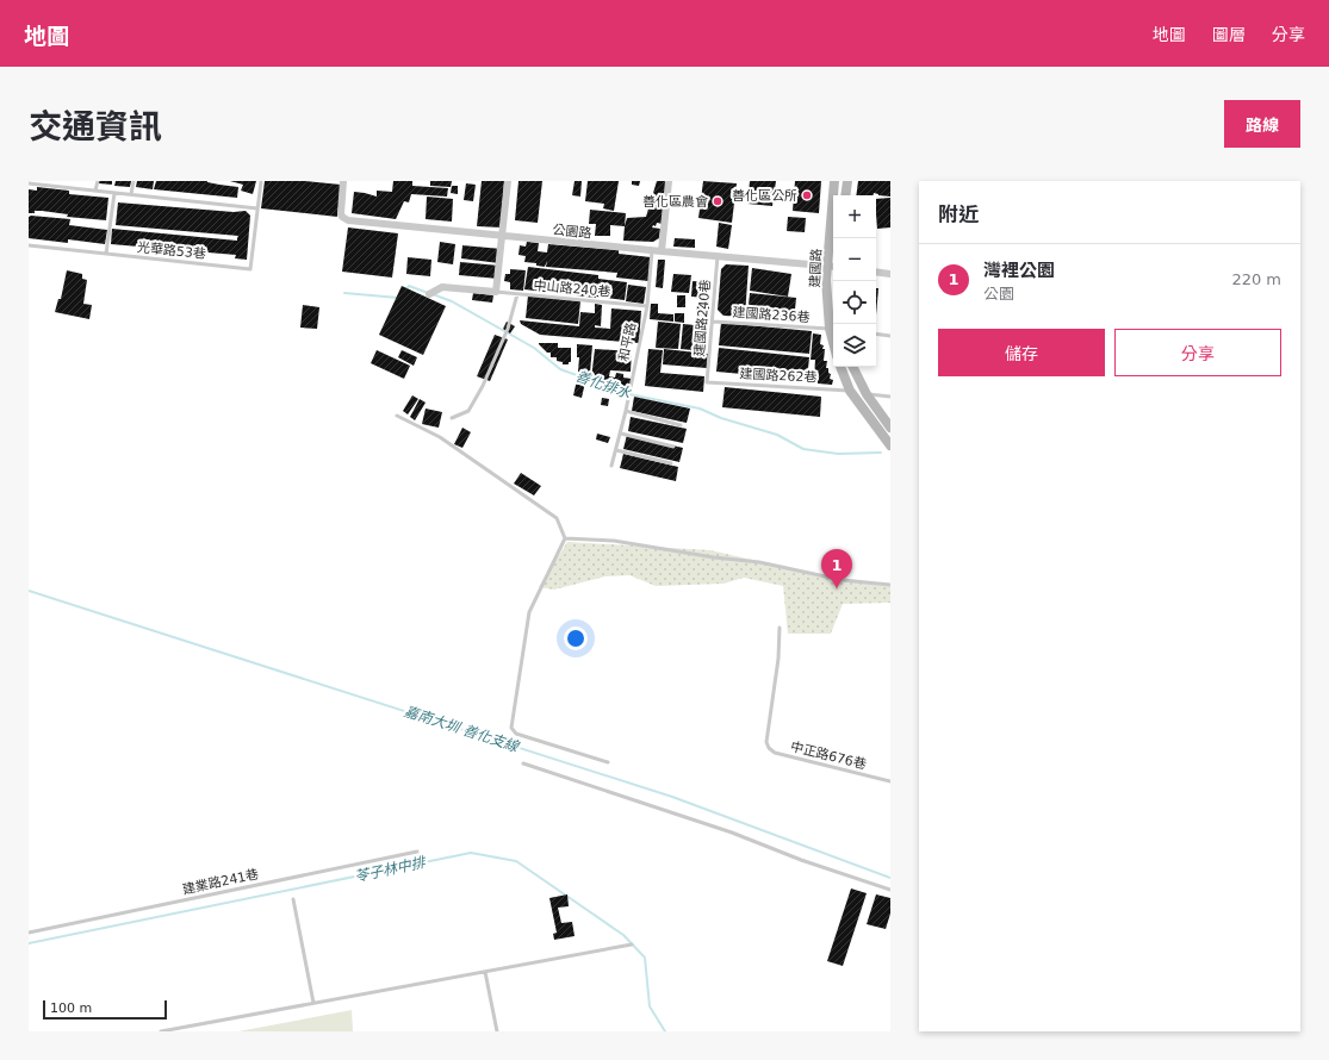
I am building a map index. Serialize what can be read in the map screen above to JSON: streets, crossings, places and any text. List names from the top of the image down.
{
  "streets": {
    "street": ["公園路", "建國路"],
    "lane": [
      "光華路53巷",
      "中山路240巷",
      "建國路236巷",
      "建國路240巷",
      "和平路",
      "建國路262巷",
      "中正路676巷",
      "建業路241巷"
    ]
  },
  "crossings": [
    ["公園路", "建國路"],
    ["公園路", "建國路240巷"],
    ["公園路", "和平路"],
    ["建國路", "建國路236巷"],
    ["中山路240巷", "和平路"],
    ["建國路236巷", "建國路240巷"],
    ["建國路240巷", "建國路262巷"]
  ],
  "water": ["善化排水", "嘉南大圳 善化支線", "苓子林中排"],
  "places": ["善化區公所", "善化區農會"],
  "scale_bar": "100 m",
  "page": {
    "header": "地圖",
    "nav": ["地圖", "圖層", "分享"],
    "title": "交通資訊",
    "buttons": [
      "路線",
      ["儲存", "分享"]
    ],
    "heading": "附近",
    "map_buttons": ["+", "−"],
    "list": [
      {
        "mark": "1",
        "name": "灣裡公園",
        "note": "公園",
        "value": "220 m"
      }
    ],
    "pins": "1",
    "scale": "100 m"
  }
}
